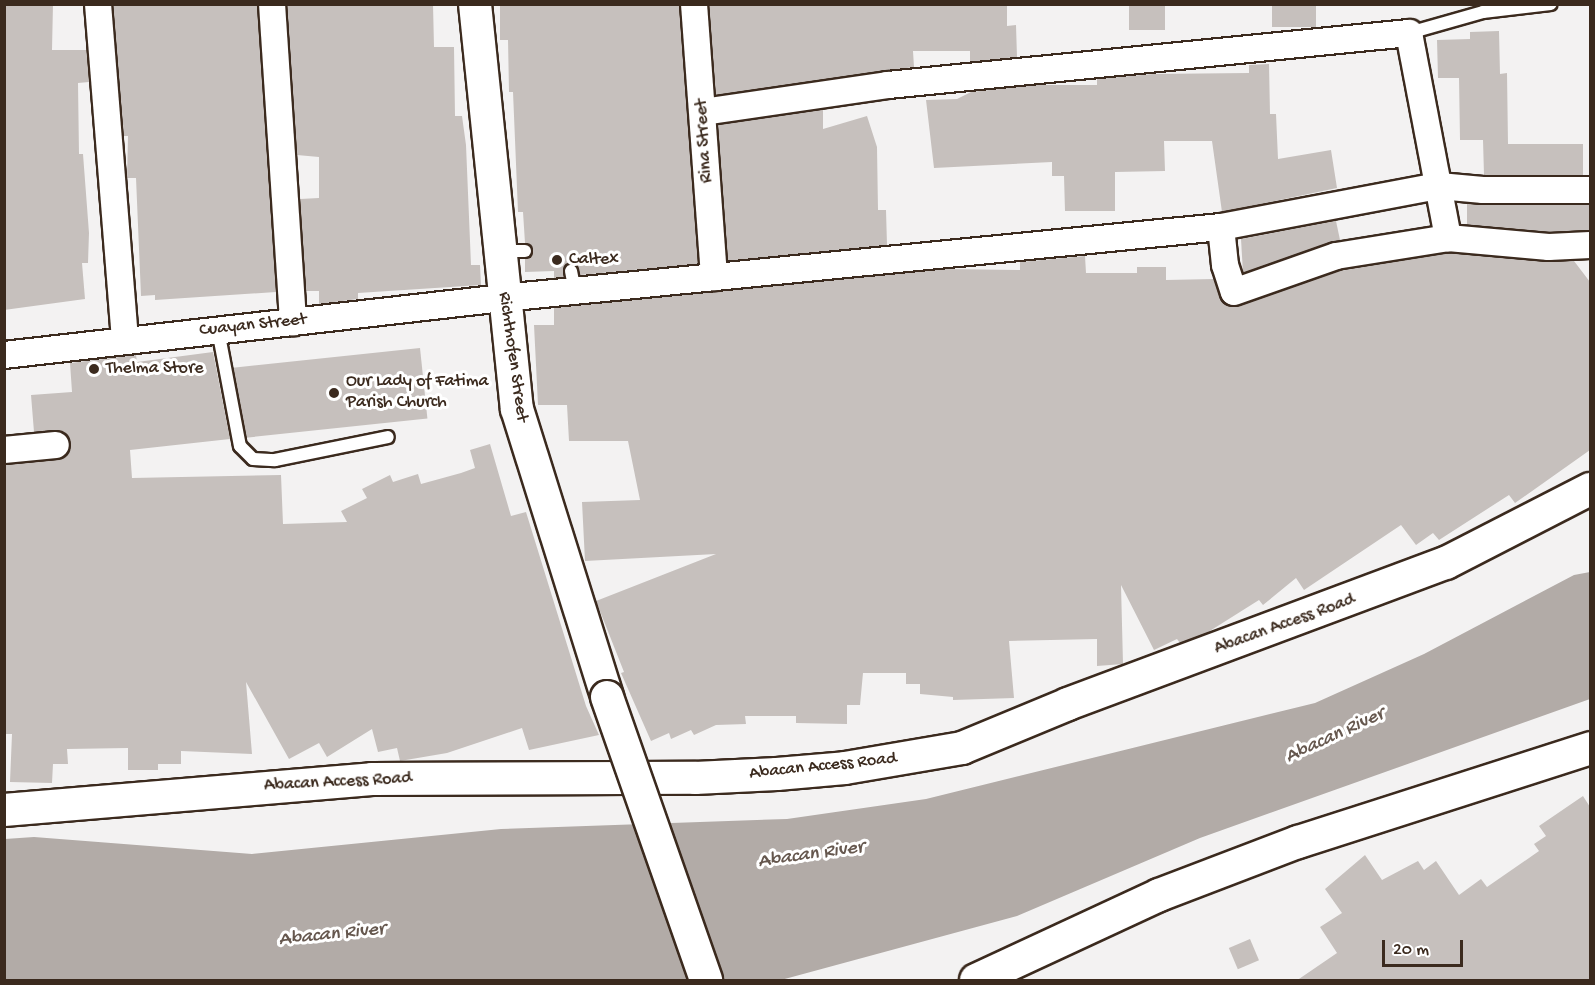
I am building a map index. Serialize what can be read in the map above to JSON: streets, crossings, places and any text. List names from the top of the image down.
{
  "streets": {
    "street": [
      "Rina Street",
      "Cuayan Street",
      "Richthofen Street",
      "Abacan Access Road"
    ]
  },
  "crossings": [
    ["Rina Street", "Cuayan Street"],
    ["Cuayan Street", "Richthofen Street"]
  ],
  "water": ["Abacan River"],
  "places": ["Caltex", "Thelma Store", "Our Lady of Fatima Parish Church"],
  "scale_bar": "20 m"
}
